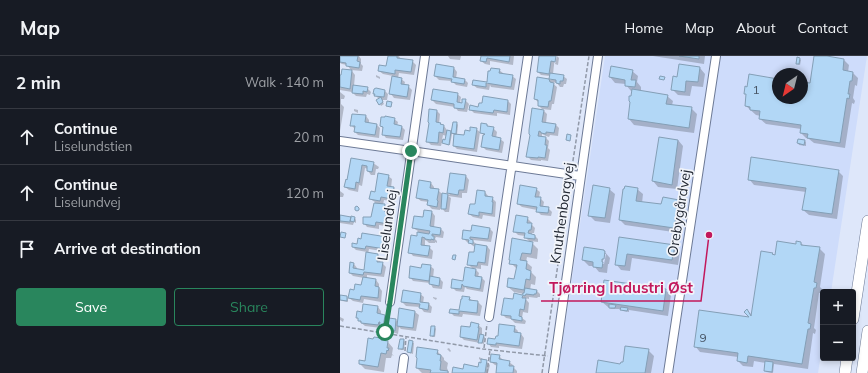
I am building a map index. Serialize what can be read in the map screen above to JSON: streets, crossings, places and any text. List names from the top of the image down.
{
  "streets": {
    "street": ["Knuthenborgvej", "Orebygårdvej", "Liselundvej"]
  },
  "places": ["Tjørring Industri Øst"],
  "house_numbers": ["1", "9"],
  "north": "bottom left",
  "page": {
    "header": "Map",
    "nav": [
      "Home",
      "Map",
      "About",
      "Contact"
    ],
    "heading": ["2 min", "Walk · 140 m"],
    "list": [
      ["Continue", "Liselundstien", "20 m"],
      ["Continue", "Liselundvej", "120 m"],
      "Arrive at destination"
    ],
    "buttons": ["Save", "Share"],
    "map_buttons": ["+", "−"]
  }
}
